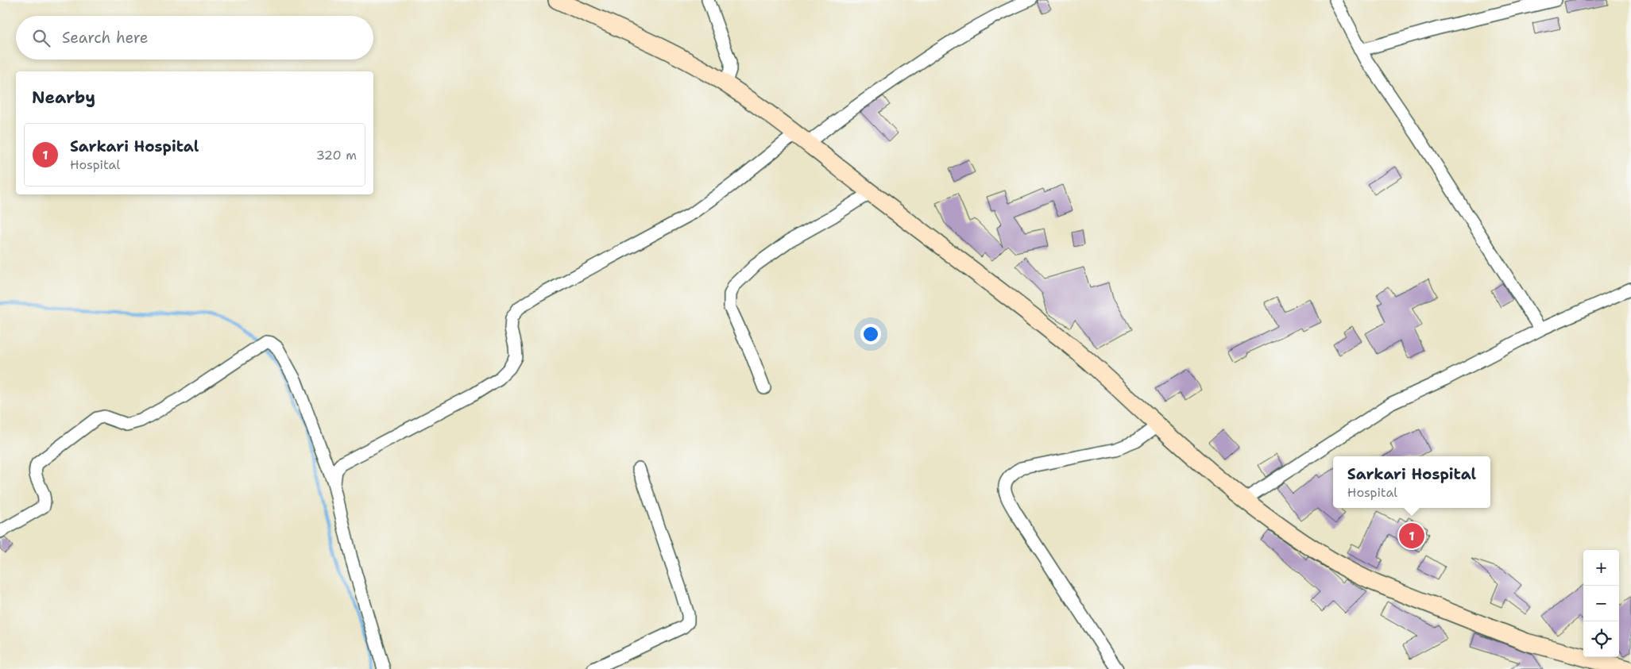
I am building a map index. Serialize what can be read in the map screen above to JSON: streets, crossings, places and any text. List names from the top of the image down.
{
  "page": {
    "search": "Search here",
    "heading": "Nearby",
    "list": [
      {
        "mark": "1",
        "name": "Sarkari Hospital",
        "note": "Hospital",
        "value": "320 m"
      }
    ],
    "popup": ["Sarkari Hospital", "Hospital"],
    "pins": "1",
    "map_buttons": ["+", "−"]
  }
}
